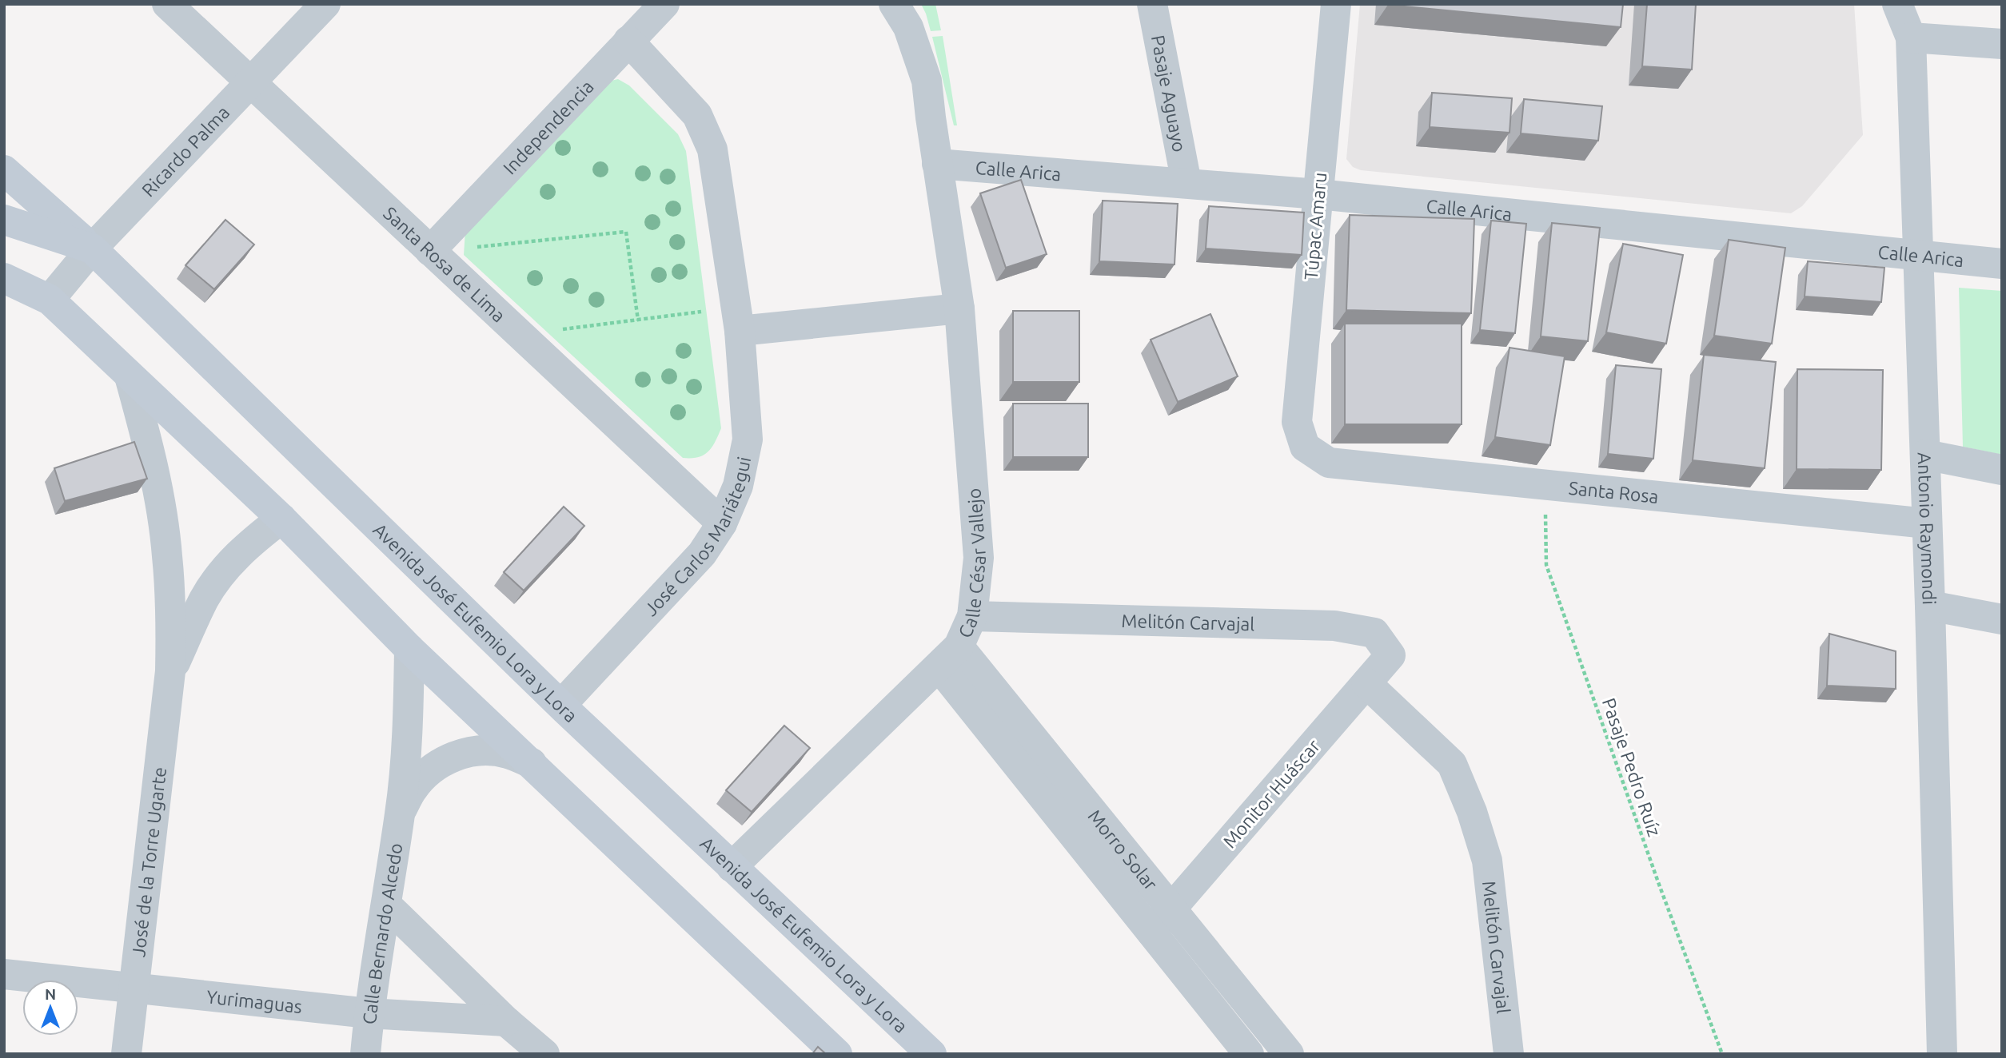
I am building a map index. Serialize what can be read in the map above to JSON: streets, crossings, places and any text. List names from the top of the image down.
{
  "streets": {
    "main road": ["Avenida José Eufemio Lora y Lora"],
    "street": [
      "Pasaje Aguayo",
      "Independencia",
      "Ricardo Palma",
      "Calle Arica",
      "Túpac Amaru",
      "Santa Rosa de Lima",
      "Santa Rosa",
      "Antonio Raymondi",
      "José Carlos Mariátegui",
      "Calle César Vallejo",
      "Melitón Carvajal",
      "Monitor Huáscar",
      "Morro Solar",
      "José de la Torre Ugarte",
      "Calle Bernardo Alcedo",
      "Yurimaguas"
    ],
    "path": ["Pasaje Pedro Ruíz"]
  },
  "crossings": [
    ["Pasaje Aguayo", "Calle Arica"],
    ["Independencia", "Santa Rosa de Lima"],
    ["Independencia", "José Carlos Mariátegui"],
    ["Ricardo Palma", "Santa Rosa de Lima"],
    ["Ricardo Palma", "Avenida José Eufemio Lora y Lora"],
    ["Calle Arica", "Túpac Amaru"],
    ["Calle Arica", "Antonio Raymondi"],
    ["Calle Arica", "Calle César Vallejo"],
    ["Túpac Amaru", "Santa Rosa"],
    ["Santa Rosa de Lima", "José Carlos Mariátegui"],
    ["Santa Rosa", "Antonio Raymondi"],
    ["Santa Rosa", "Pasaje Pedro Ruíz"],
    ["José Carlos Mariátegui", "Avenida José Eufemio Lora y Lora"],
    ["Calle César Vallejo", "Avenida José Eufemio Lora y Lora"],
    ["Calle César Vallejo", "Melitón Carvajal"],
    ["Calle César Vallejo", "Morro Solar"],
    ["Melitón Carvajal", "Monitor Huáscar"],
    ["Monitor Huáscar", "Morro Solar"],
    ["José de la Torre Ugarte", "Yurimaguas"],
    ["Calle Bernardo Alcedo", "Yurimaguas"]
  ],
  "north": "top"
}
